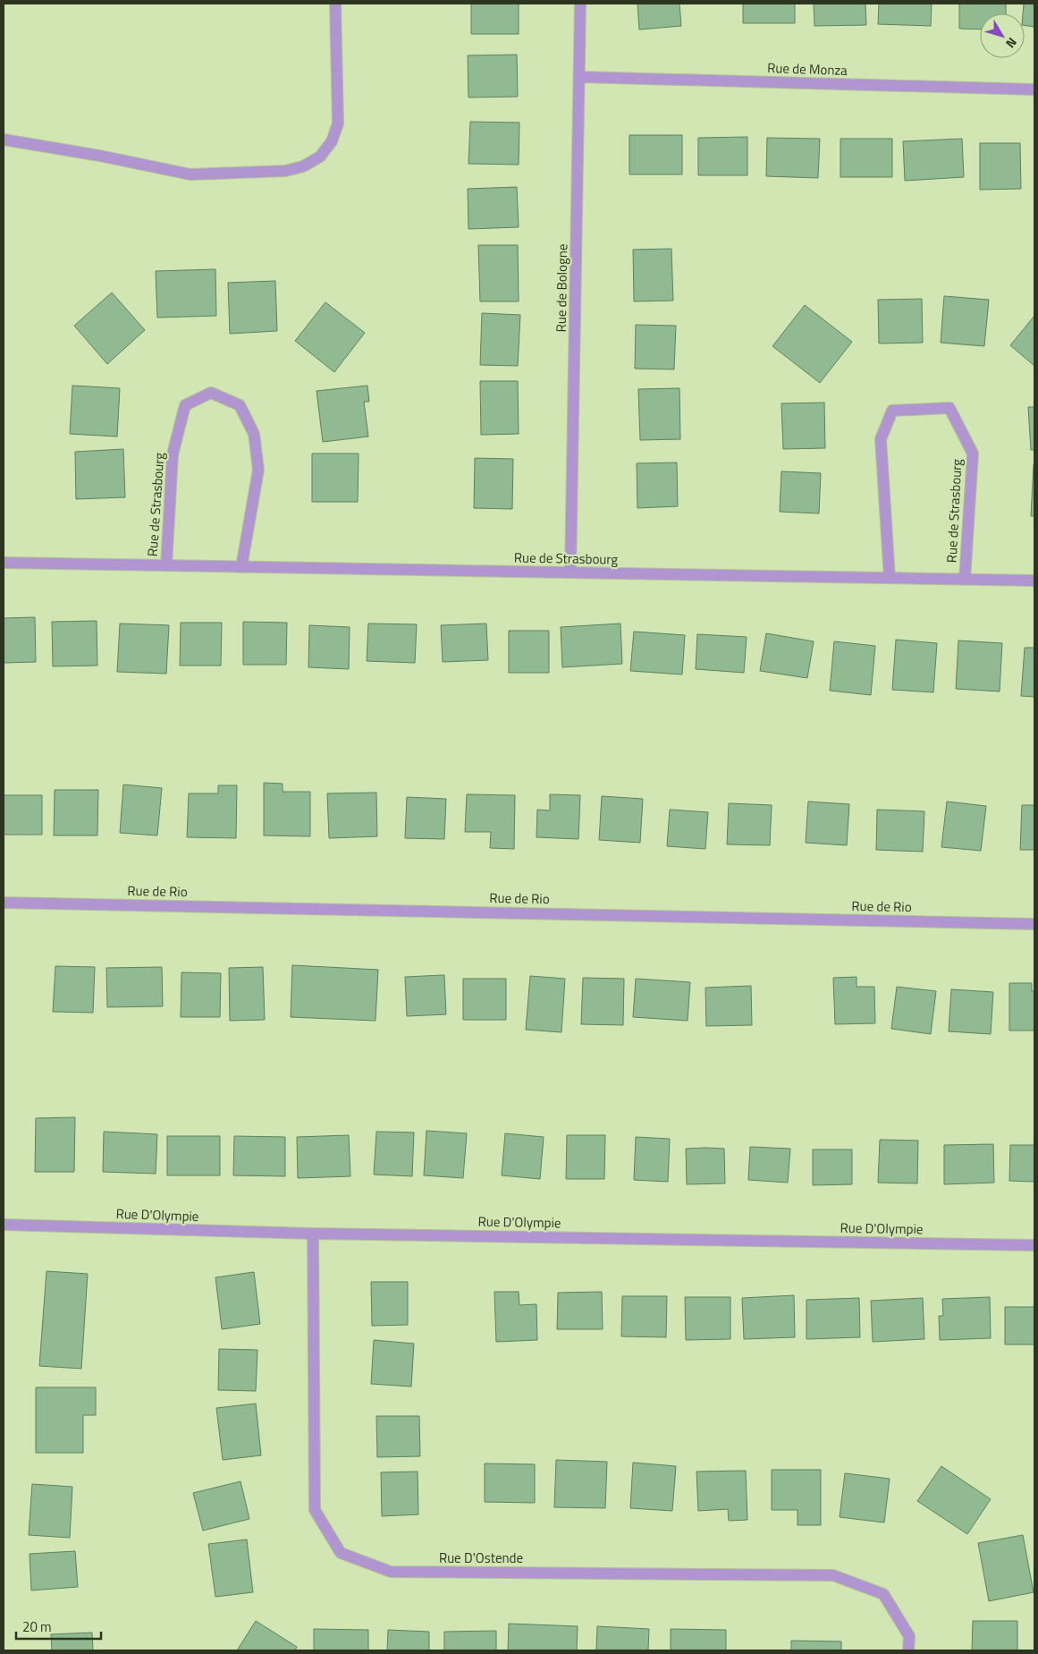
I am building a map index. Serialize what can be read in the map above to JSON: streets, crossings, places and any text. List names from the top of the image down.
{
  "streets": {
    "street": [
      "Rue de Monza",
      "Rue de Bologne",
      "Rue de Strasbourg",
      "Rue de Rio",
      "Rue D'Olympie",
      "Rue D'Ostende"
    ]
  },
  "crossings": [
    ["Rue de Monza", "Rue de Bologne"],
    ["Rue de Bologne", "Rue de Strasbourg"],
    ["Rue D'Olympie", "Rue D'Ostende"]
  ],
  "scale_bar": "20 m",
  "north": "bottom right"
}
